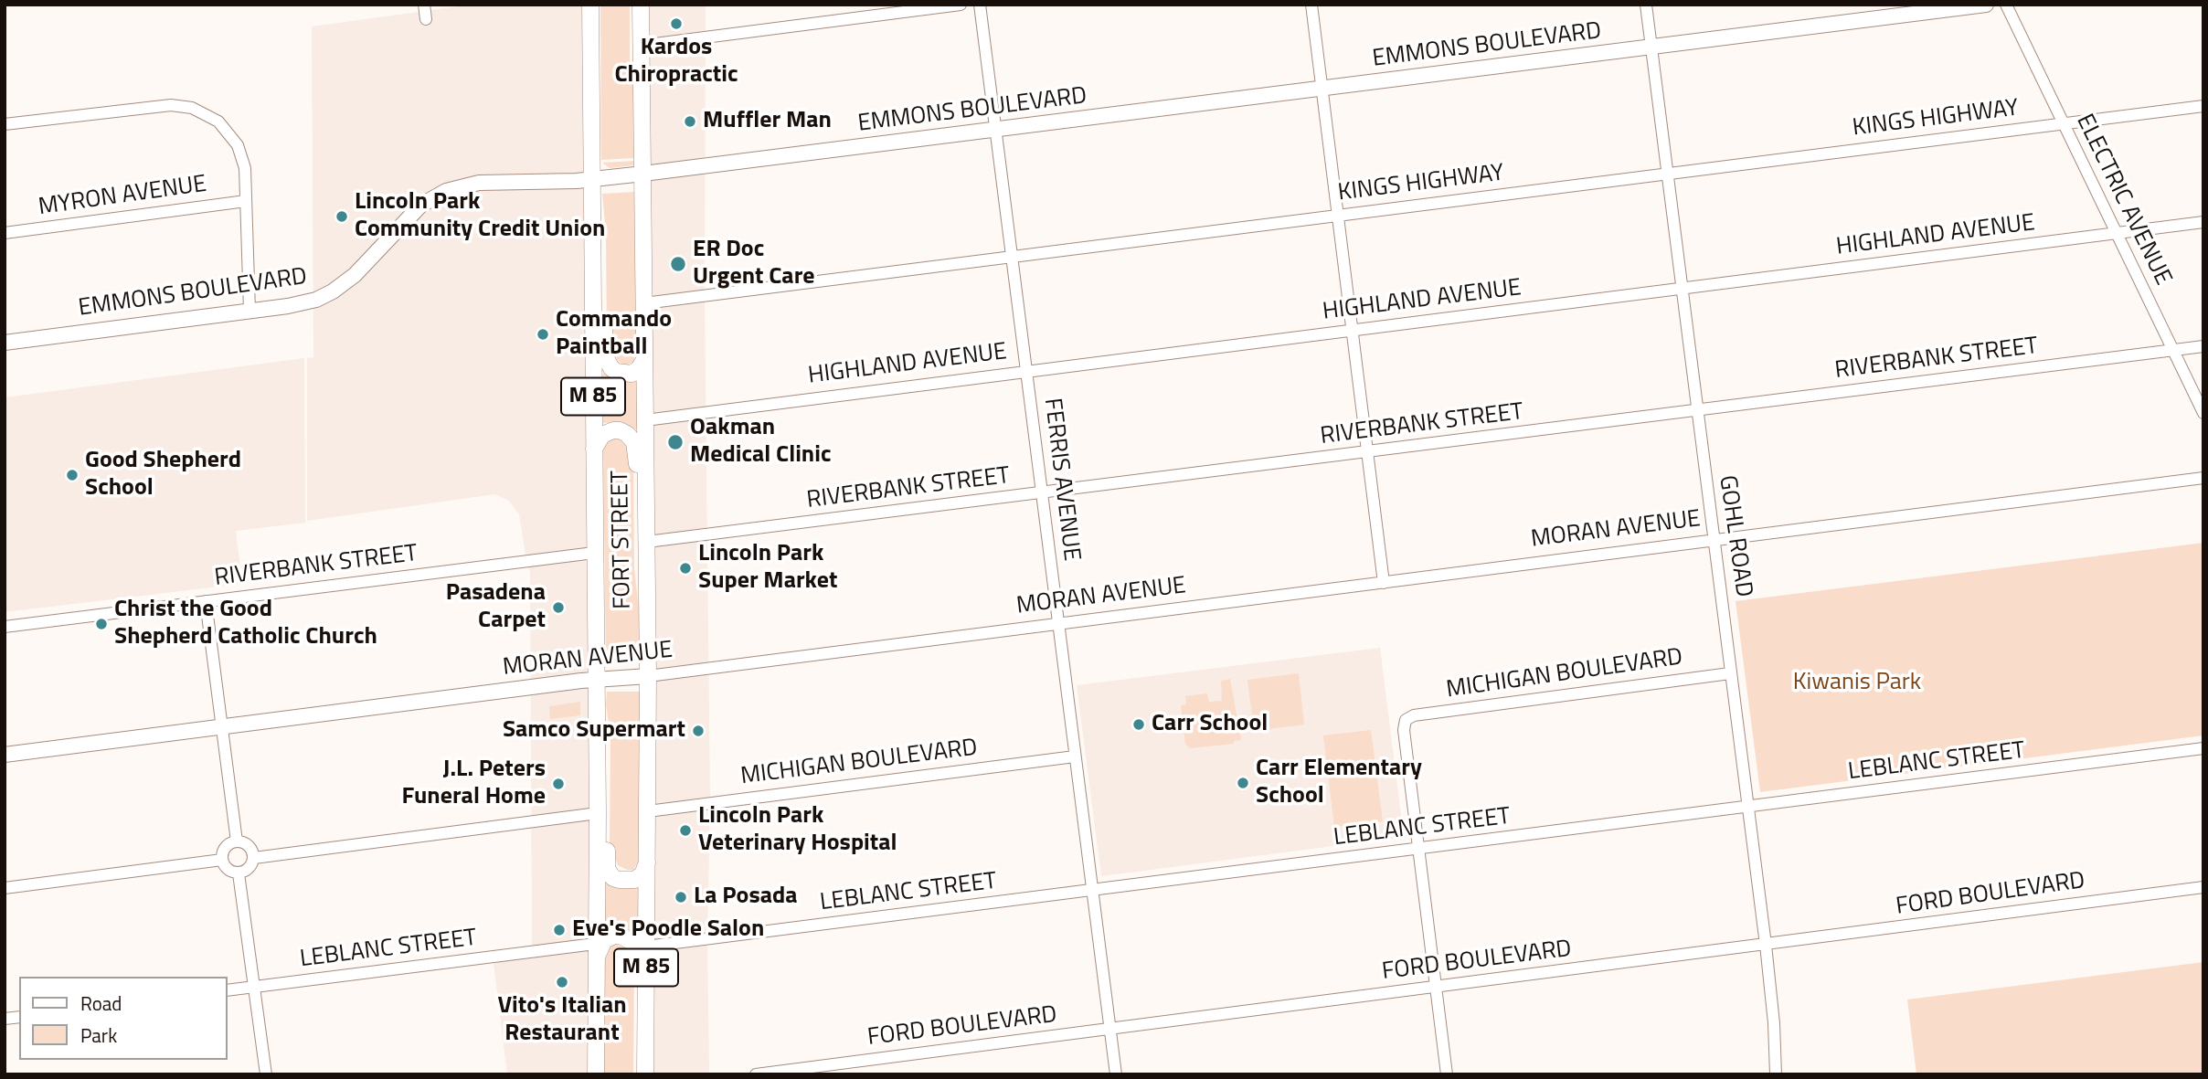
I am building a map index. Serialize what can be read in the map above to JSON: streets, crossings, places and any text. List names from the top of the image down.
{
  "streets": {
    "main road": ["M 85", "FORT STREET"],
    "street": [
      "EMMONS BOULEVARD",
      "KINGS HIGHWAY",
      "MYRON AVENUE",
      "ELECTRIC AVENUE",
      "HIGHLAND AVENUE",
      "RIVERBANK STREET",
      "FERRIS AVENUE",
      "MORAN AVENUE",
      "GOHL ROAD",
      "MICHIGAN BOULEVARD",
      "LEBLANC STREET",
      "FORD BOULEVARD"
    ]
  },
  "crossings": [
    ["EMMONS BOULEVARD", "FERRIS AVENUE"],
    ["EMMONS BOULEVARD", "GOHL ROAD"],
    ["EMMONS BOULEVARD", "FORT STREET"],
    ["KINGS HIGHWAY", "ELECTRIC AVENUE"],
    ["KINGS HIGHWAY", "FERRIS AVENUE"],
    ["KINGS HIGHWAY", "GOHL ROAD"],
    ["KINGS HIGHWAY", "FORT STREET"],
    ["ELECTRIC AVENUE", "HIGHLAND AVENUE"],
    ["ELECTRIC AVENUE", "RIVERBANK STREET"],
    ["HIGHLAND AVENUE", "FERRIS AVENUE"],
    ["HIGHLAND AVENUE", "GOHL ROAD"],
    ["HIGHLAND AVENUE", "FORT STREET"],
    ["RIVERBANK STREET", "FERRIS AVENUE"],
    ["RIVERBANK STREET", "GOHL ROAD"],
    ["RIVERBANK STREET", "FORT STREET"],
    ["FERRIS AVENUE", "MORAN AVENUE"],
    ["FERRIS AVENUE", "MICHIGAN BOULEVARD"],
    ["FERRIS AVENUE", "LEBLANC STREET"],
    ["FERRIS AVENUE", "FORD BOULEVARD"],
    ["MORAN AVENUE", "GOHL ROAD"],
    ["MORAN AVENUE", "FORT STREET"],
    ["GOHL ROAD", "MICHIGAN BOULEVARD"],
    ["GOHL ROAD", "LEBLANC STREET"],
    ["GOHL ROAD", "FORD BOULEVARD"],
    ["FORT STREET", "MICHIGAN BOULEVARD"],
    ["FORT STREET", "LEBLANC STREET"],
    ["MICHIGAN BOULEVARD", "LEBLANC STREET"]
  ],
  "parks": ["Kiwanis Park"],
  "places": [
    "Kardos Chiropractic",
    "Muffler Man",
    "Lincoln Park Community Credit Union",
    "ER Doc Urgent Care",
    "Commando Paintball",
    "Oakman Medical Clinic",
    "Good Shepherd School",
    "Lincoln Park Super Market",
    "Pasadena Carpet",
    "Christ the Good Shepherd Catholic Church",
    "Carr School",
    "Samco Supermart",
    "Carr Elementary School",
    "J.L. Peters Funeral Home",
    "Lincoln Park Veterinary Hospital",
    "La Posada",
    "Eve's Poodle Salon",
    "Vito's Italian Restaurant"
  ],
  "legend": ["Road", "Park"]
}
